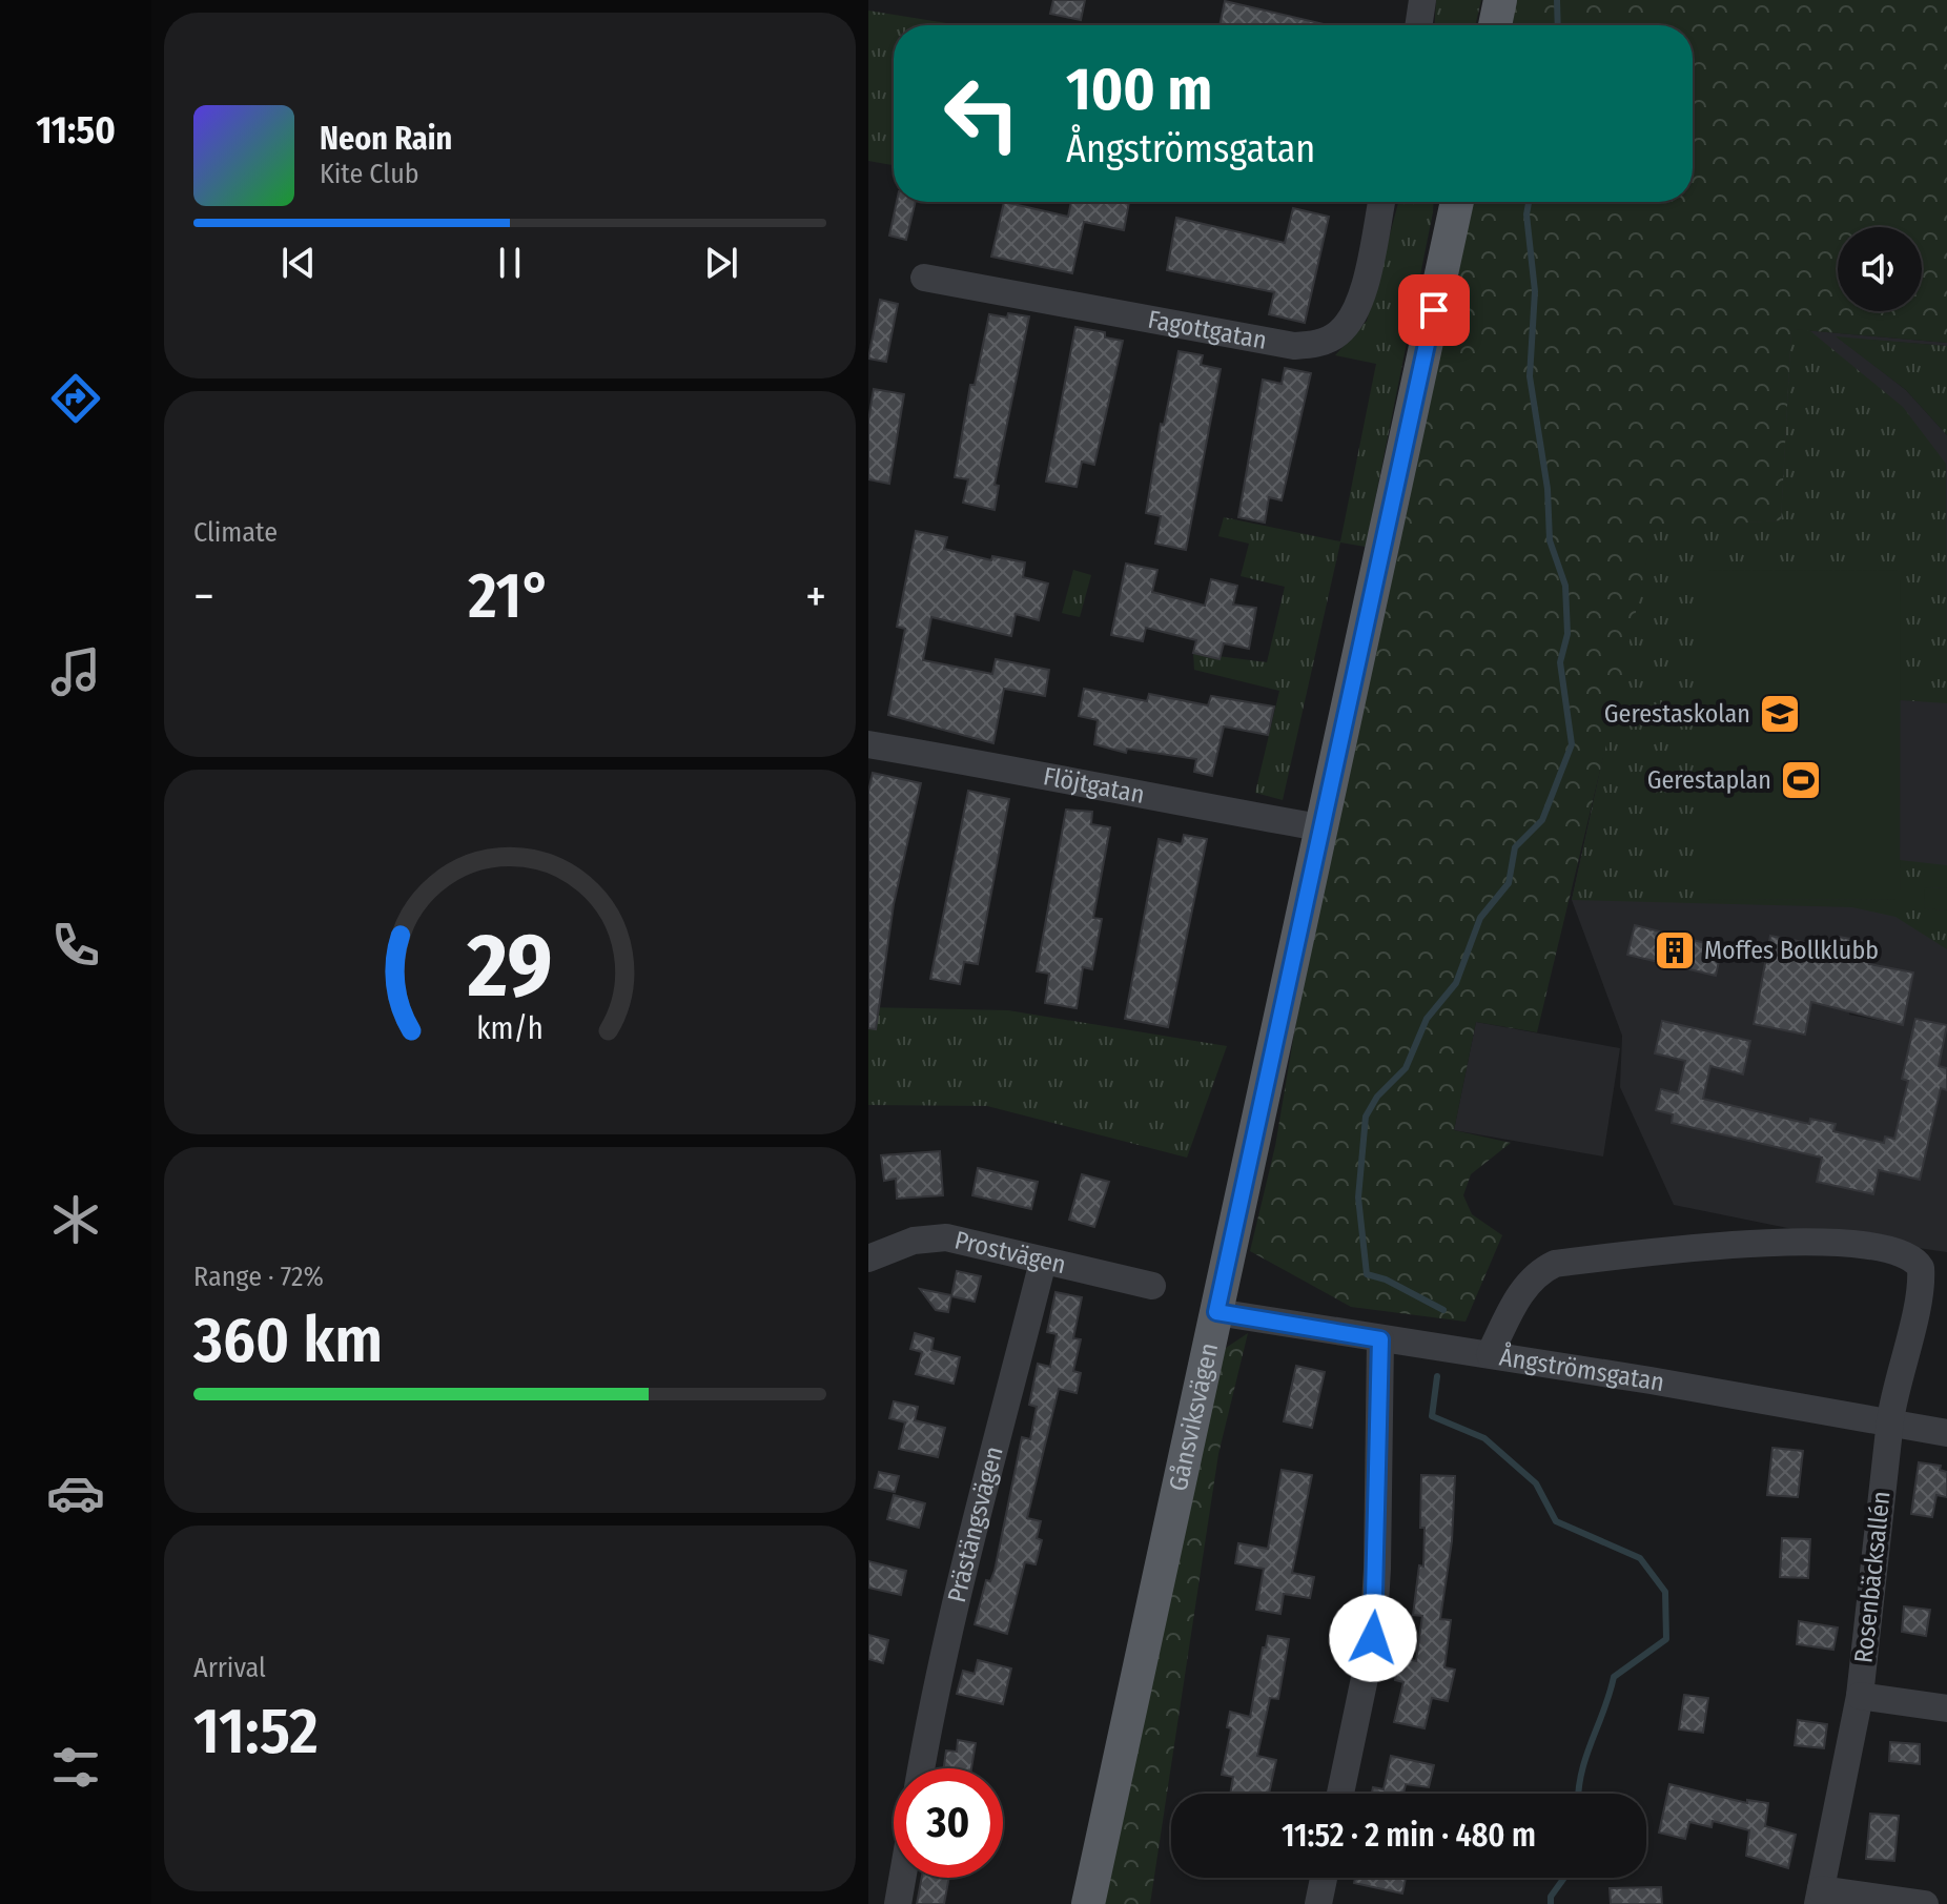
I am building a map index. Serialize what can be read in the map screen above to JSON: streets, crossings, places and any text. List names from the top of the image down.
{
  "streets": {
    "main road": ["Gånsviksvägen"],
    "street": [
      "Fagottgatan",
      "Flöjtgatan",
      "Prostvägen",
      "Ångströmsgatan",
      "Prästängsvägen",
      "Rosenbäcksallén"
    ]
  },
  "crossings": [
    ["Flöjtgatan", "Gånsviksvägen"],
    ["Prostvägen", "Prästängsvägen"],
    ["Ångströmsgatan", "Gånsviksvägen"],
    ["Ångströmsgatan", "Rosenbäcksallén"]
  ],
  "places": {
    "school or university": ["Gerestaskolan"],
    "sports": ["Gerestaplan"],
    "building": ["Moffes Bollklubb"]
  },
  "page": {
    "tabs": "11:50",
    "turn": ["100 m", "Ångströmsgatan"],
    "song": ["Neon Rain", "Kite Club"],
    "tile": [
      "Climate",
      ["Range · 72%", "360 km"],
      ["Arrival", "11:52"]
    ],
    "heat": ["−", "21°", "+"],
    "limit": "30",
    "trip": "11:52 · 2 min · 480 m",
    "gauge": ["29", "km/h"]
  }
}
